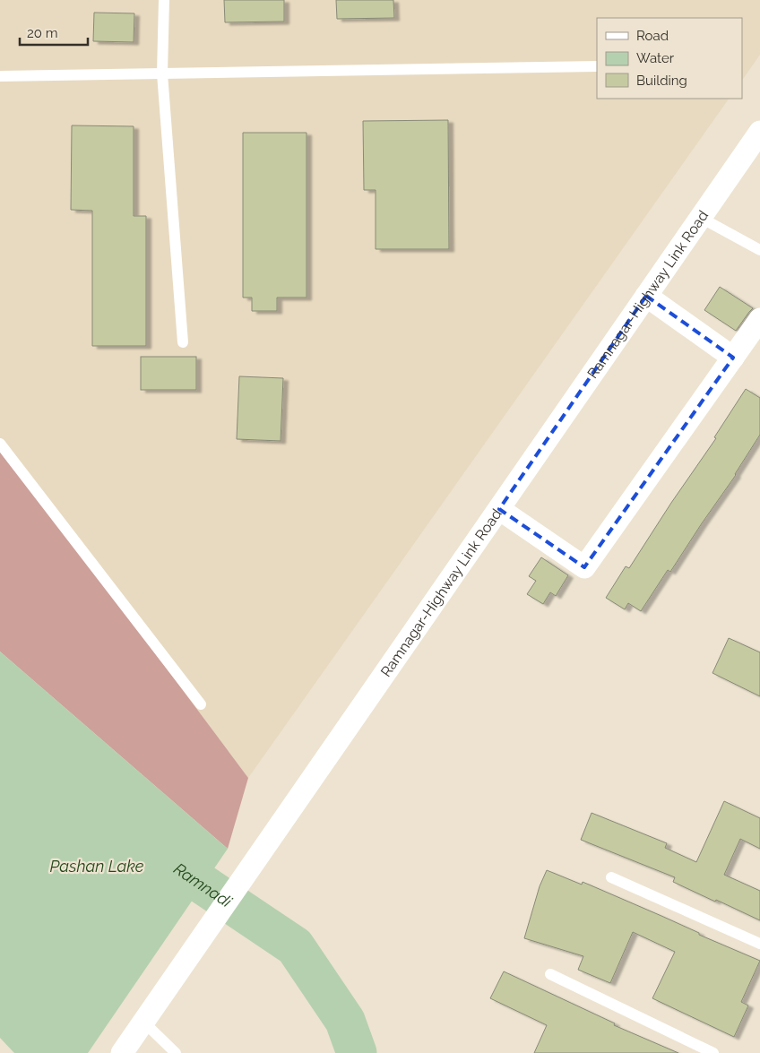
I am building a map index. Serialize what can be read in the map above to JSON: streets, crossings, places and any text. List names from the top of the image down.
{
  "streets": {
    "street": ["Ramnagar-Highway Link Road"]
  },
  "water": ["Pashan Lake", "Ramnadi"],
  "legend": ["Road", "Water", "Building"],
  "scale_bar": "20 m"
}
